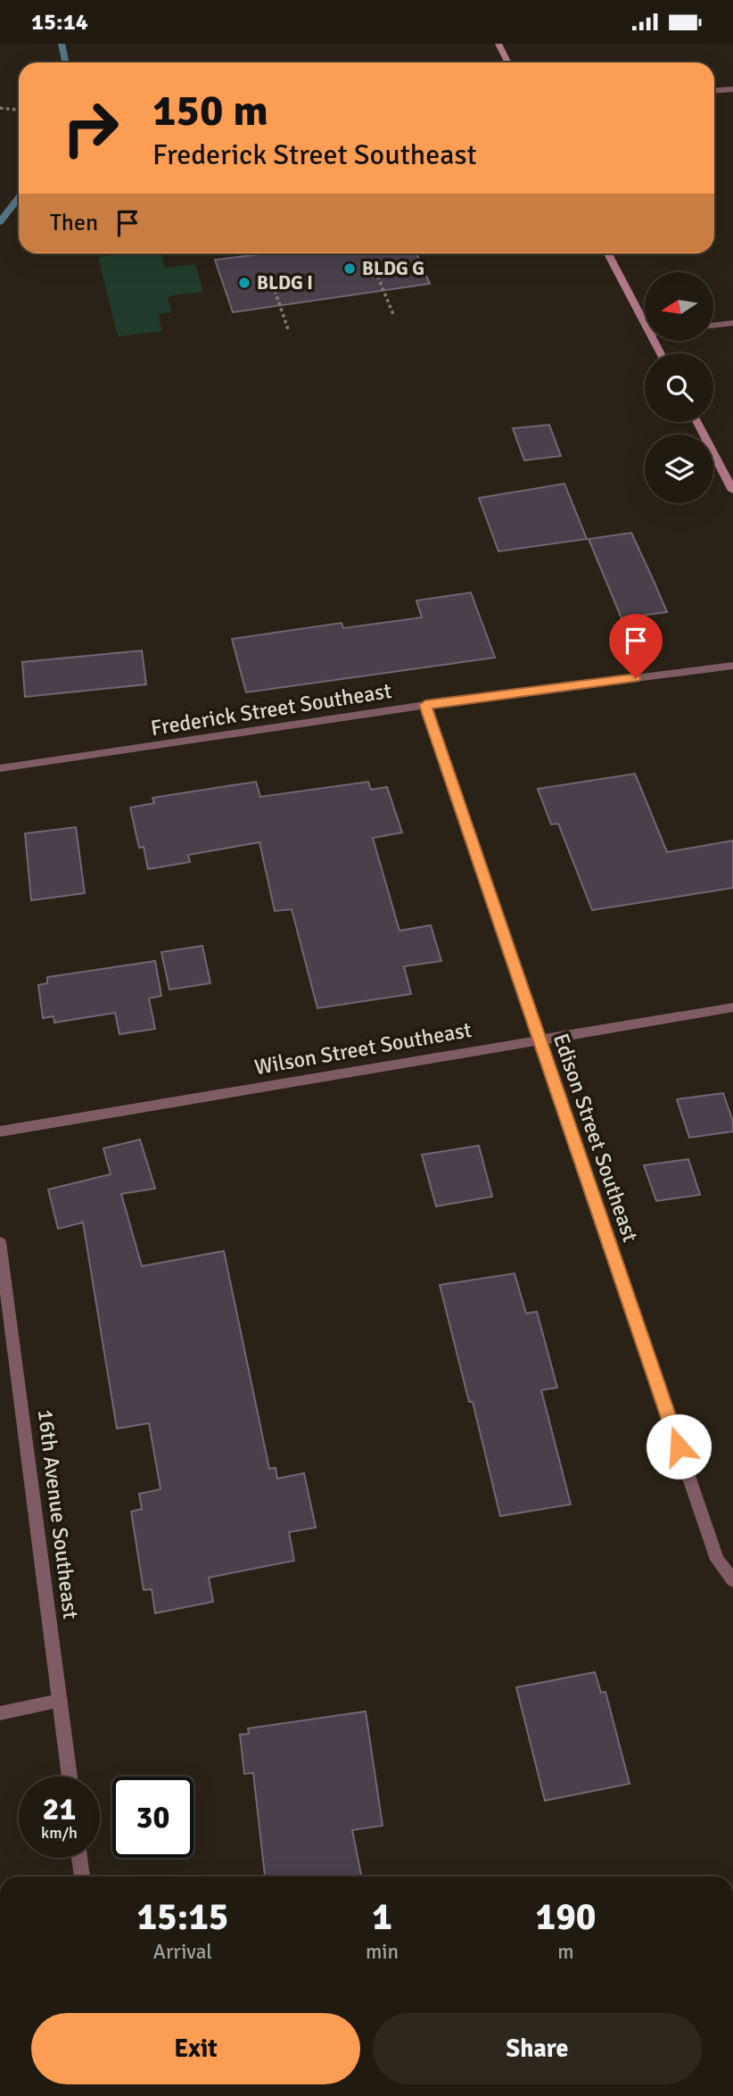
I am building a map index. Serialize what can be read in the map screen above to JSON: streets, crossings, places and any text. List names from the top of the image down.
{
  "streets": {
    "street": [
      "Frederick Street Southeast",
      "Wilson Street Southeast",
      "Edison Street Southeast",
      "16th Avenue Southeast"
    ]
  },
  "crossings": [
    ["Frederick Street Southeast", "Edison Street Southeast"],
    ["Wilson Street Southeast", "Edison Street Southeast"]
  ],
  "places": ["BLDG G", "BLDG I"],
  "north": "left",
  "page": {
    "status": "15:14",
    "turn": ["150 m", "Frederick Street Southeast"],
    "then": "Then",
    "speed": "21 km/h",
    "limit": "30",
    "eta": [
      "15:15",
      "Arrival",
      "1",
      "min",
      "190",
      "m"
    ],
    "buttons": ["Exit", "Share"]
  }
}
